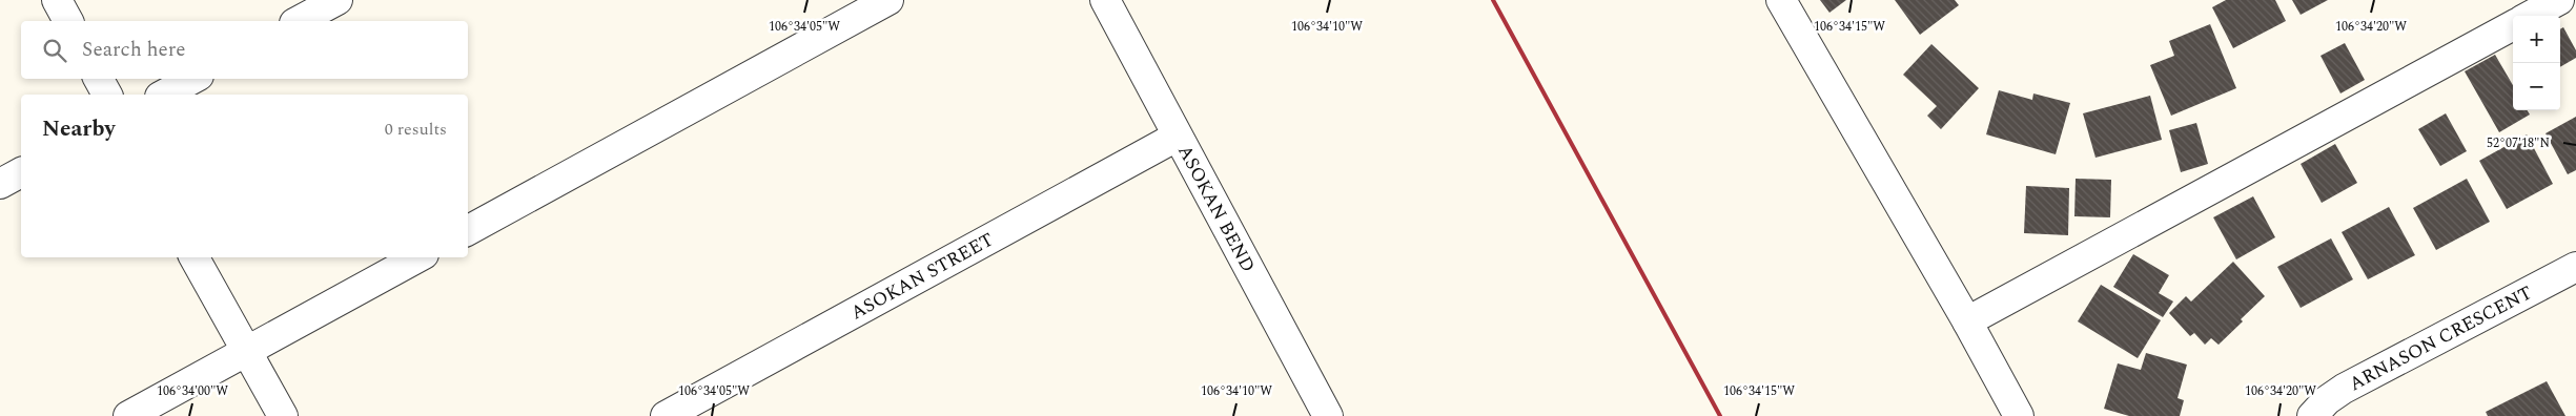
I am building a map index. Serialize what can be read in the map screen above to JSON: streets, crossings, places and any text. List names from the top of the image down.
{
  "streets": {
    "street": ["ASOKAN BEND", "ASOKAN STREET", "ARNASON CRESCENT"]
  },
  "crossings": [
    ["ASOKAN BEND", "ASOKAN STREET"]
  ],
  "page": {
    "map_buttons": ["+", "−"],
    "search": "Search here",
    "heading": ["Nearby", "0 results"]
  },
  "coordinates": [
    "106°34'05\"W",
    "106°34'15\"W",
    "106°34'20\"W",
    "106°34'10\"W",
    "52°07'18\"N",
    "106°34'00\"W"
  ]
}
